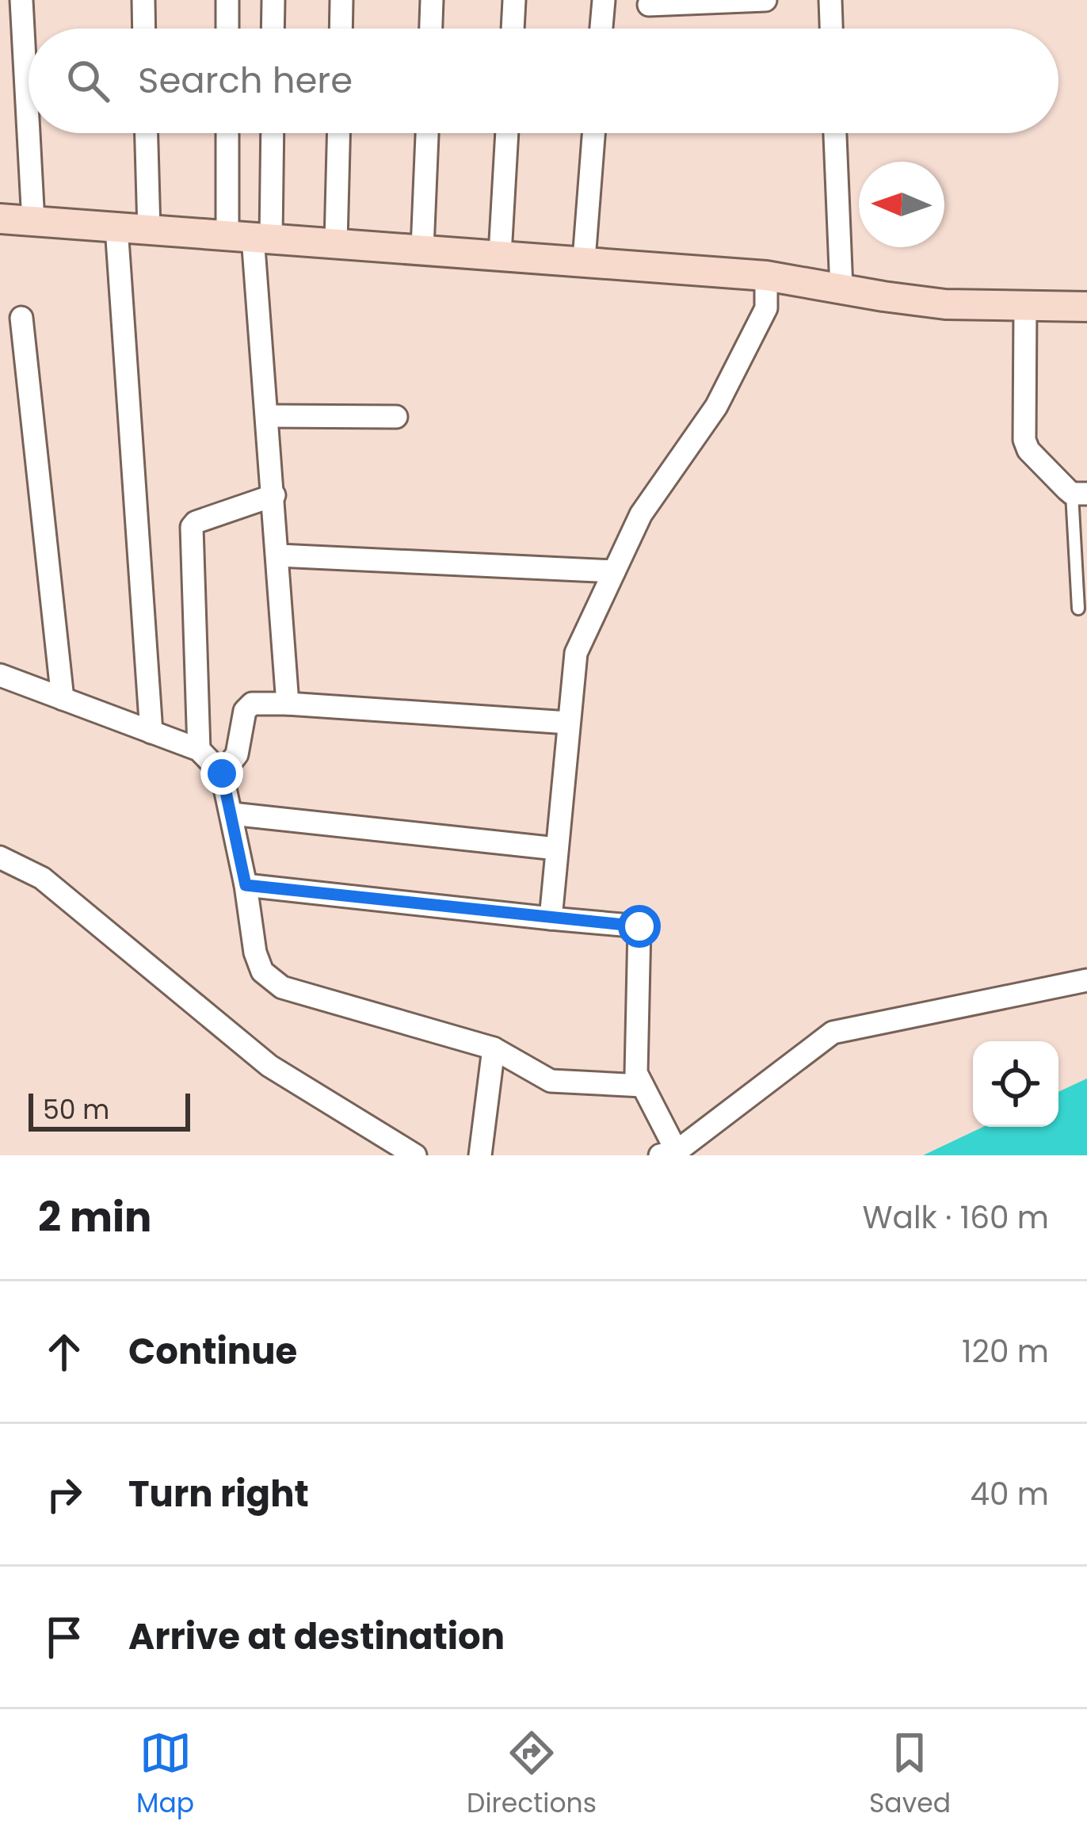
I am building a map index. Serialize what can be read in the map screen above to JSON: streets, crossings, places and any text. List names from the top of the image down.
{
  "scale_bar": "50 m",
  "north": "left",
  "page": {
    "search": "Search here",
    "scale": "50 m",
    "heading": ["2 min", "Walk · 160 m"],
    "list": [
      ["Continue", "120 m"],
      ["Turn right", "40 m"],
      "Arrive at destination"
    ],
    "nav": ["Map", "Directions", "Saved"]
  }
}
